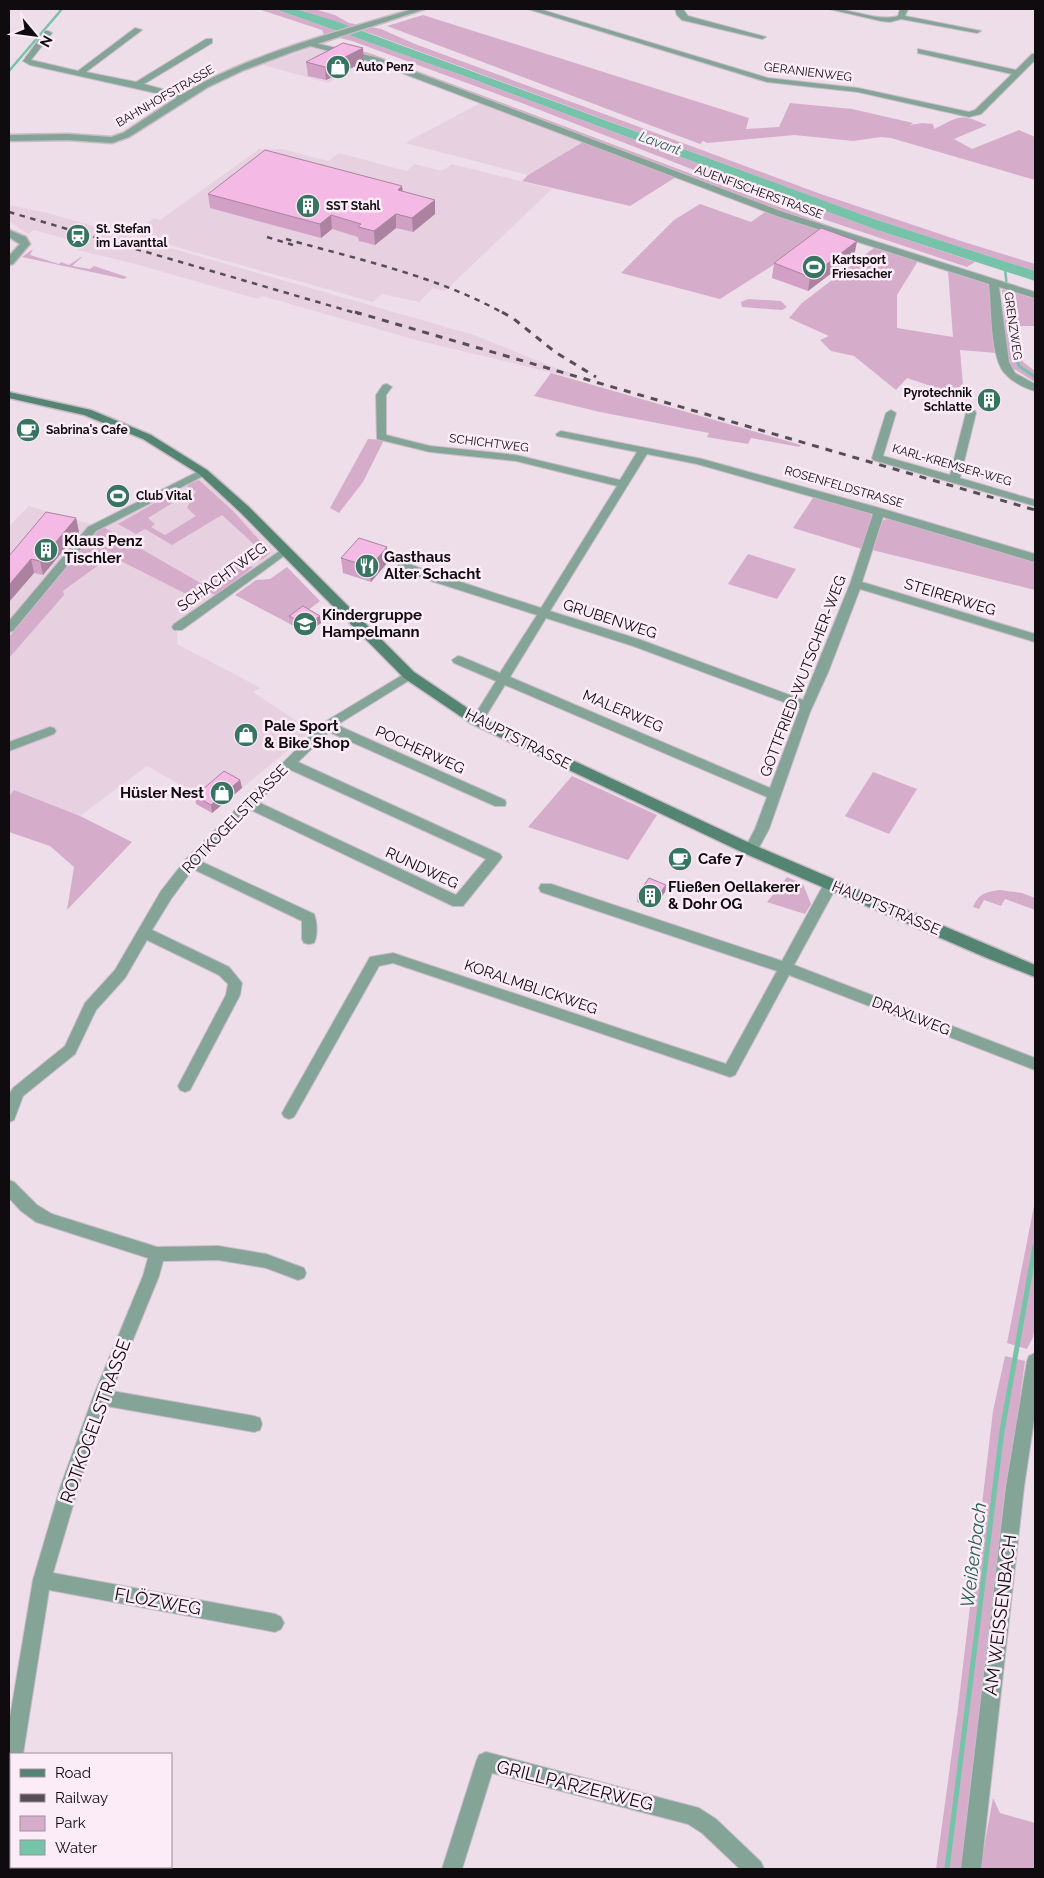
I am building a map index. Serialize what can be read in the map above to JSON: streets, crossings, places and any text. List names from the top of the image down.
{
  "streets": {
    "main road": ["HAUPTSTRASSE"],
    "street": [
      "GERANIENWEG",
      "BAHNHOFSTRASSE",
      "AUENFISCHERSTRASSE",
      "GRENZWEG",
      "SCHICHTWEG",
      "KARL-KREMSER-WEG",
      "ROSENFELDSTRASSE",
      "SCHACHTWEG",
      "STEIRERWEG",
      "GRUBENWEG",
      "GOTTFRIED-WUTSCHER-WEG",
      "MALERWEG",
      "POCHERWEG",
      "ROTKOGELSTRASSE",
      "RUNDWEG",
      "KORALMBLICKWEG",
      "DRAXLWEG",
      "FLÖZWEG",
      "AM WEISSENBACH",
      "GRILLPARZERWEG"
    ]
  },
  "crossings": [
    ["BAHNHOFSTRASSE", "AUENFISCHERSTRASSE"],
    ["AUENFISCHERSTRASSE", "GRENZWEG"],
    ["ROSENFELDSTRASSE", "GOTTFRIED-WUTSCHER-WEG"],
    ["SCHACHTWEG", "HAUPTSTRASSE"],
    ["STEIRERWEG", "GOTTFRIED-WUTSCHER-WEG"],
    ["GRUBENWEG", "GOTTFRIED-WUTSCHER-WEG"],
    ["GOTTFRIED-WUTSCHER-WEG", "MALERWEG"],
    ["GOTTFRIED-WUTSCHER-WEG", "HAUPTSTRASSE"],
    ["HAUPTSTRASSE", "ROTKOGELSTRASSE"],
    ["HAUPTSTRASSE", "KORALMBLICKWEG"],
    ["POCHERWEG", "ROTKOGELSTRASSE"],
    ["ROTKOGELSTRASSE", "RUNDWEG"],
    ["ROTKOGELSTRASSE", "FLÖZWEG"],
    ["KORALMBLICKWEG", "DRAXLWEG"]
  ],
  "water": ["Lavant", "Weißenbach"],
  "places": {
    "shop": ["Auto Penz", "Pale Sport & Bike Shop", "Hüsler Nest"],
    "building": [
      "SST Stahl",
      "Pyrotechnik Schlatte",
      "Klaus Penz Tischler",
      "Fließen Oellakerer & Dohr OG"
    ],
    "station": ["St. Stefan im Lavanttal"],
    "sports": ["Kartsport Friesacher", "Club Vital"],
    "cafe": ["Sabrina's Cafe", "Cafe 7"],
    "restaurant": ["Gasthaus Alter Schacht"],
    "school or university": ["Kindergruppe Hampelmann"]
  },
  "legend": [
    "Road",
    "Railway",
    "Park",
    "Water"
  ],
  "north": "bottom right"
}
